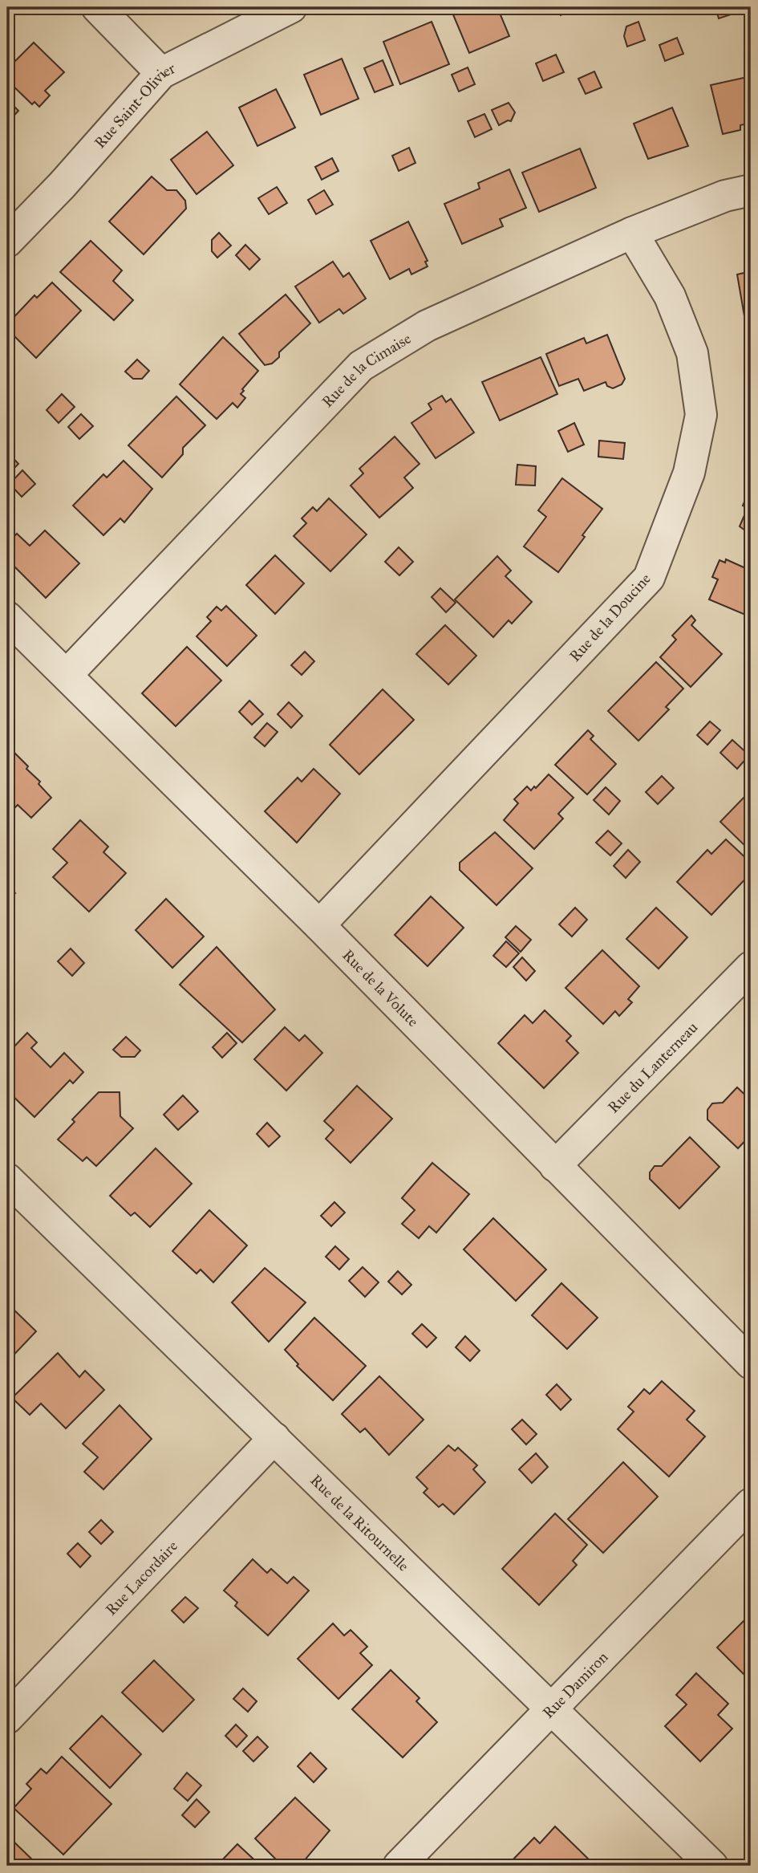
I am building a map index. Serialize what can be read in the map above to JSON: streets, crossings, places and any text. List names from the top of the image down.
{
  "streets": {
    "street": [
      "Rue Saint-Olivier",
      "Rue de la Cimaise",
      "Rue de la Doucine",
      "Rue de la Volute",
      "Rue du Lanterneau",
      "Rue de la Ritournelle",
      "Rue Lacordaire",
      "Rue Damiron"
    ]
  },
  "crossings": [
    ["Rue de la Cimaise", "Rue de la Doucine"],
    ["Rue de la Cimaise", "Rue de la Volute"],
    ["Rue de la Doucine", "Rue de la Volute"],
    ["Rue de la Volute", "Rue du Lanterneau"],
    ["Rue de la Ritournelle", "Rue Lacordaire"],
    ["Rue de la Ritournelle", "Rue Damiron"]
  ]
}
